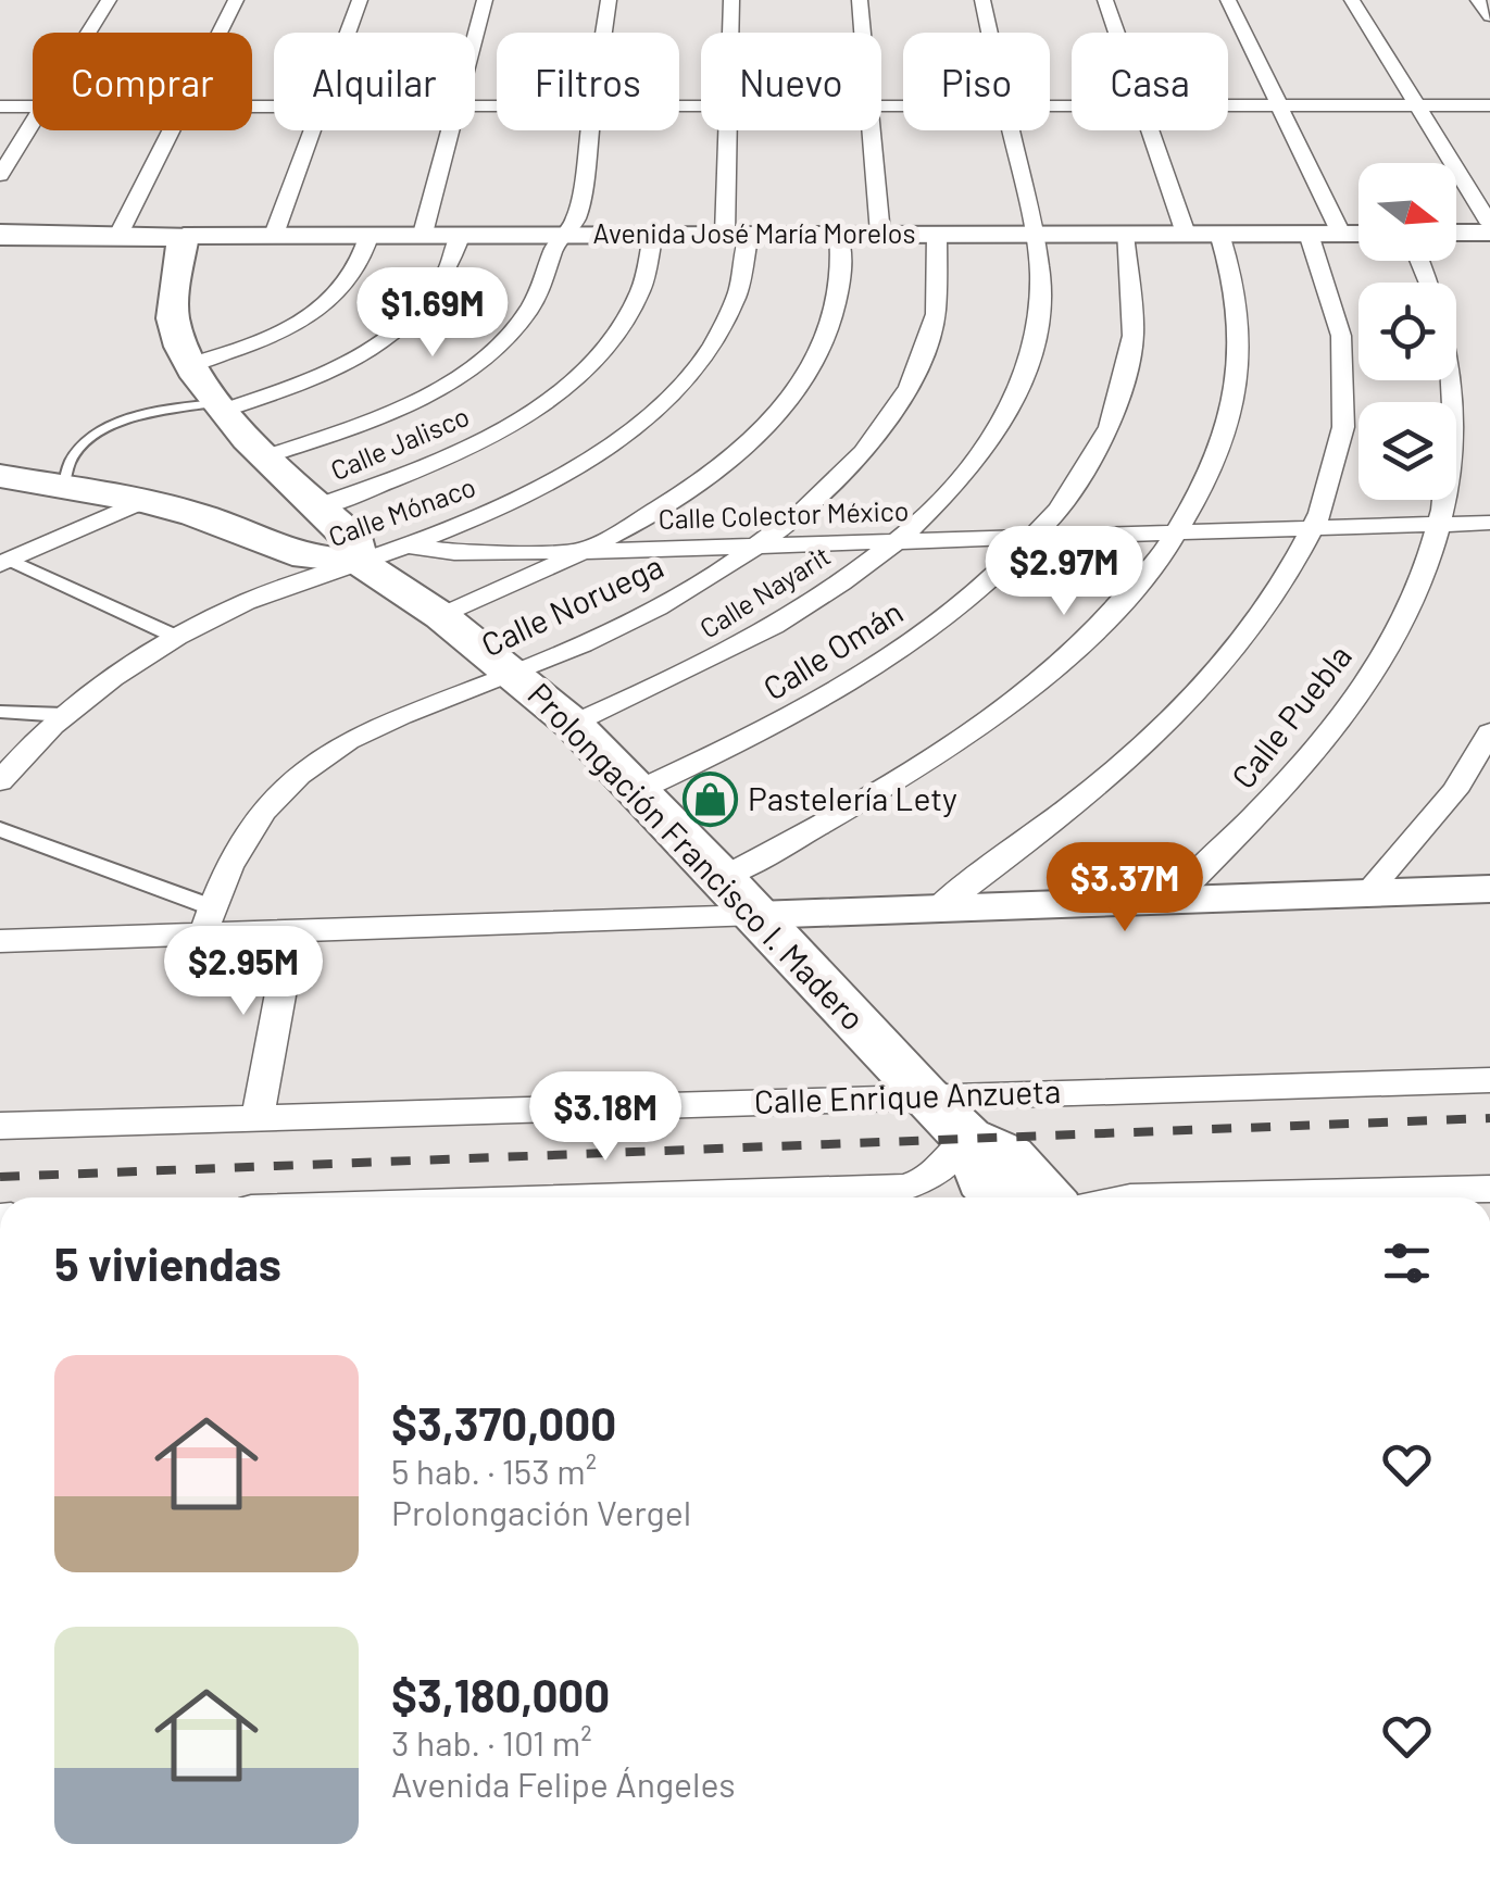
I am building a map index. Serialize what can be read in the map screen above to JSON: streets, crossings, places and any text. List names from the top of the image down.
{
  "streets": {
    "main road": ["Avenida José María Morelos", "Prolongación Francisco I. Madero"],
    "street": [
      "Calle Jalisco",
      "Calle Mónaco",
      "Calle Colector México",
      "Calle Nayarit",
      "Calle Noruega",
      "Calle Omán",
      "Calle Puebla",
      "Calle Enrique Anzueta"
    ]
  },
  "crossings": [
    ["Avenida José María Morelos", "Calle Jalisco"],
    ["Avenida José María Morelos", "Calle Mónaco"],
    ["Avenida José María Morelos", "Calle Nayarit"],
    ["Avenida José María Morelos", "Calle Noruega"],
    ["Avenida José María Morelos", "Calle Omán"],
    ["Avenida José María Morelos", "Prolongación Francisco I. Madero"],
    ["Calle Jalisco", "Prolongación Francisco I. Madero"],
    ["Calle Mónaco", "Calle Colector México"],
    ["Calle Mónaco", "Prolongación Francisco I. Madero"],
    ["Calle Colector México", "Calle Nayarit"],
    ["Calle Colector México", "Calle Noruega"],
    ["Calle Colector México", "Calle Omán"],
    ["Calle Colector México", "Calle Puebla"],
    ["Calle Nayarit", "Prolongación Francisco I. Madero"],
    ["Calle Noruega", "Prolongación Francisco I. Madero"],
    ["Calle Omán", "Prolongación Francisco I. Madero"],
    ["Prolongación Francisco I. Madero", "Calle Enrique Anzueta"]
  ],
  "places": {
    "shop": ["Pastelería Lety"]
  },
  "north": "right",
  "page": {
    "chip": [
      "Comprar",
      "Alquilar",
      "Filtros",
      "Nuevo",
      "Piso",
      "Casa"
    ],
    "price": [
      "$1.69M",
      "$2.97M",
      "$3.37M",
      "$2.95M",
      "$3.18M"
    ],
    "heading": "5 viviendas",
    "list": [
      {
        "name": "$3,370,000",
        "note": "5 hab. · 153 m² · Prolongación Vergel"
      },
      {
        "name": "$3,180,000",
        "note": "3 hab. · 101 m² · Avenida Felipe Ángeles"
      }
    ]
  }
}
